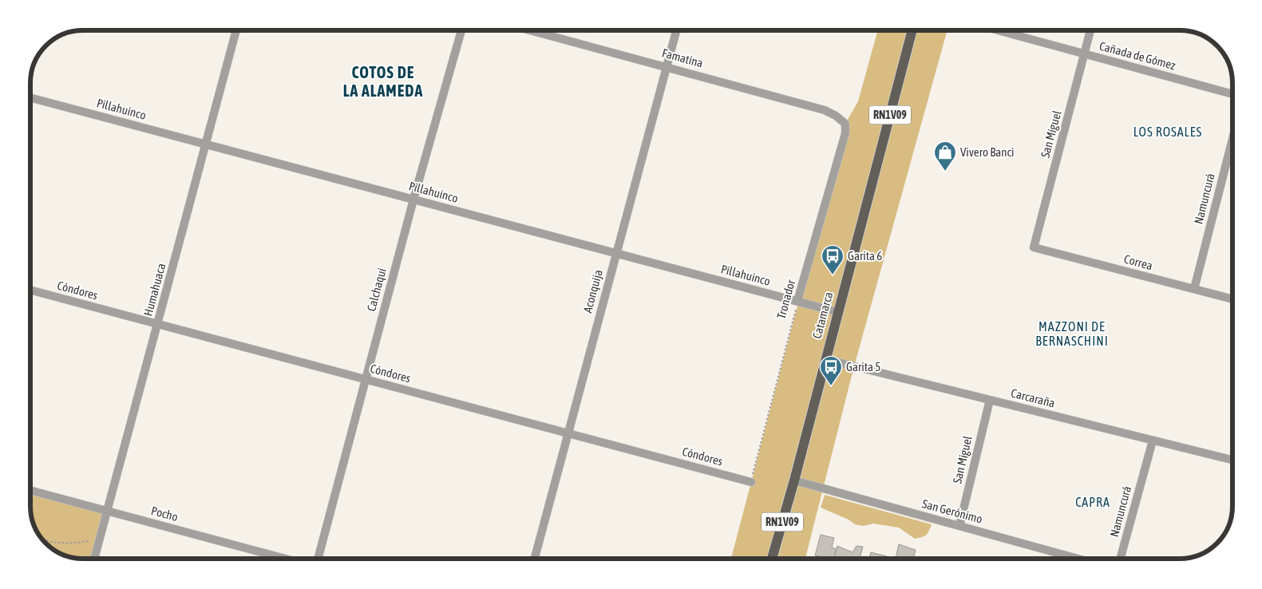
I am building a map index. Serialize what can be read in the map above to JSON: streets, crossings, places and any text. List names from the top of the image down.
{
  "streets": {
    "main road": ["RN1V09", "Catamarca"],
    "street": [
      "Cañada de Gómez",
      "Famatina",
      "Pillahuinco",
      "San Miguel",
      "Namuncurá",
      "Correa",
      "Humahuaca",
      "Calchaqui",
      "Cóndores",
      "Aconquija",
      "Tronador",
      "Carcaraña",
      "San Gerónimo",
      "Pocho"
    ]
  },
  "crossings": [
    ["Cañada de Gómez", "San Miguel"],
    ["Famatina", "Aconquija"],
    ["Famatina", "Tronador"],
    ["Pillahuinco", "Humahuaca"],
    ["Pillahuinco", "Calchaqui"],
    ["Pillahuinco", "Aconquija"],
    ["Pillahuinco", "Tronador"],
    ["Pillahuinco", "Catamarca"],
    ["San Miguel", "Correa"],
    ["San Miguel", "Carcaraña"],
    ["San Miguel", "San Gerónimo"],
    ["Namuncurá", "Correa"],
    ["Namuncurá", "Carcaraña"],
    ["Humahuaca", "Cóndores"],
    ["Humahuaca", "Pocho"],
    ["Calchaqui", "Cóndores"],
    ["Cóndores", "Aconquija"],
    ["Cóndores", "Tronador"],
    ["Catamarca", "Carcaraña"],
    ["Catamarca", "San Gerónimo"]
  ],
  "districts": [
    "COTOS DE LA ALAMEDA",
    "LOS ROSALES",
    "MAZZONI DE BERNASCHINI",
    "CAPRA"
  ],
  "places": {
    "shop": ["Vivero Banci"],
    "bus stop": ["Garita 6", "Garita 5"]
  }
}
